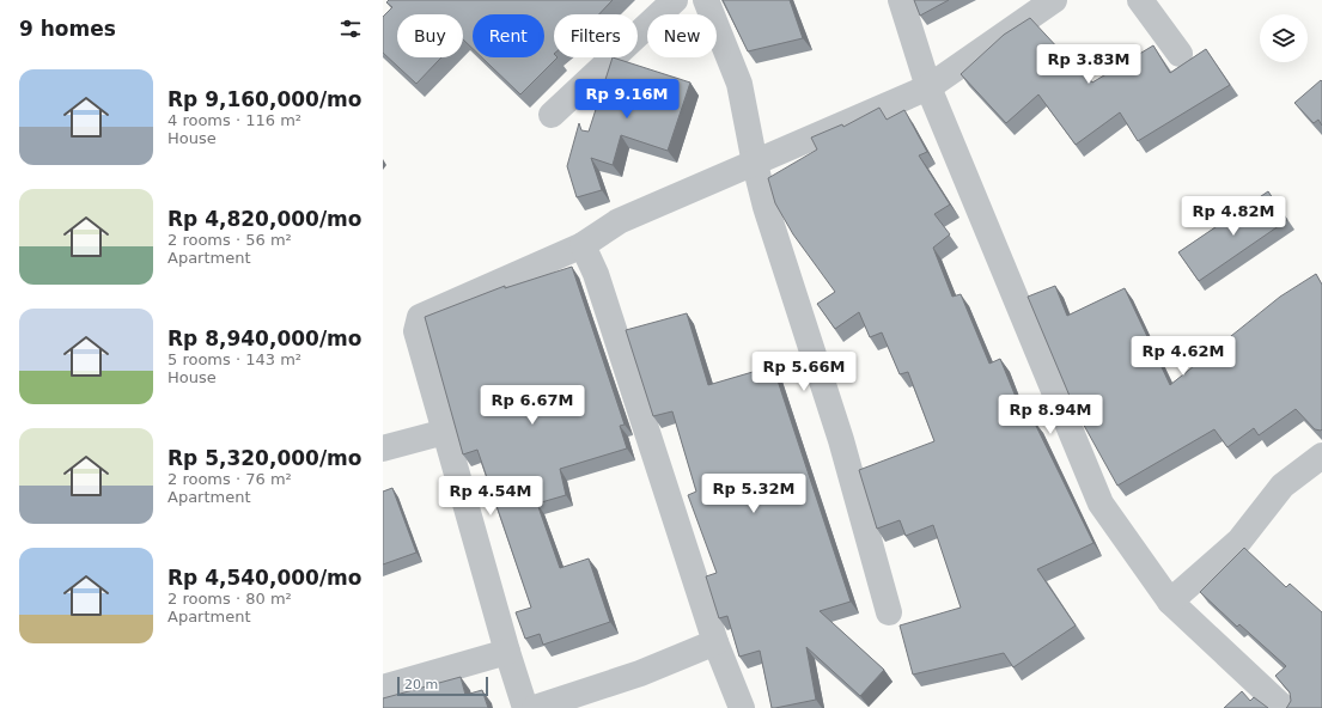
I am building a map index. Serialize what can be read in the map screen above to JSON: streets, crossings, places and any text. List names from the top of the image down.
{
  "scale_bar": "20 m",
  "page": {
    "heading": "9 homes",
    "chip": [
      "Buy",
      "Rent",
      "Filters",
      "New"
    ],
    "price": [
      "Rp 3.83M",
      "Rp 9.16M",
      "Rp 4.82M",
      "Rp 4.62M",
      "Rp 5.66M",
      "Rp 6.67M",
      "Rp 8.94M",
      "Rp 5.32M",
      "Rp 4.54M"
    ],
    "list": [
      {
        "name": "Rp 9,160,000/mo",
        "note": "4 rooms · 116 m² · House"
      },
      {
        "name": "Rp 4,820,000/mo",
        "note": "2 rooms · 56 m² · Apartment"
      },
      {
        "name": "Rp 8,940,000/mo",
        "note": "5 rooms · 143 m² · House"
      },
      {
        "name": "Rp 5,320,000/mo",
        "note": "2 rooms · 76 m² · Apartment"
      },
      {
        "name": "Rp 4,540,000/mo",
        "note": "2 rooms · 80 m² · Apartment"
      }
    ],
    "scale": "20 m"
  }
}
